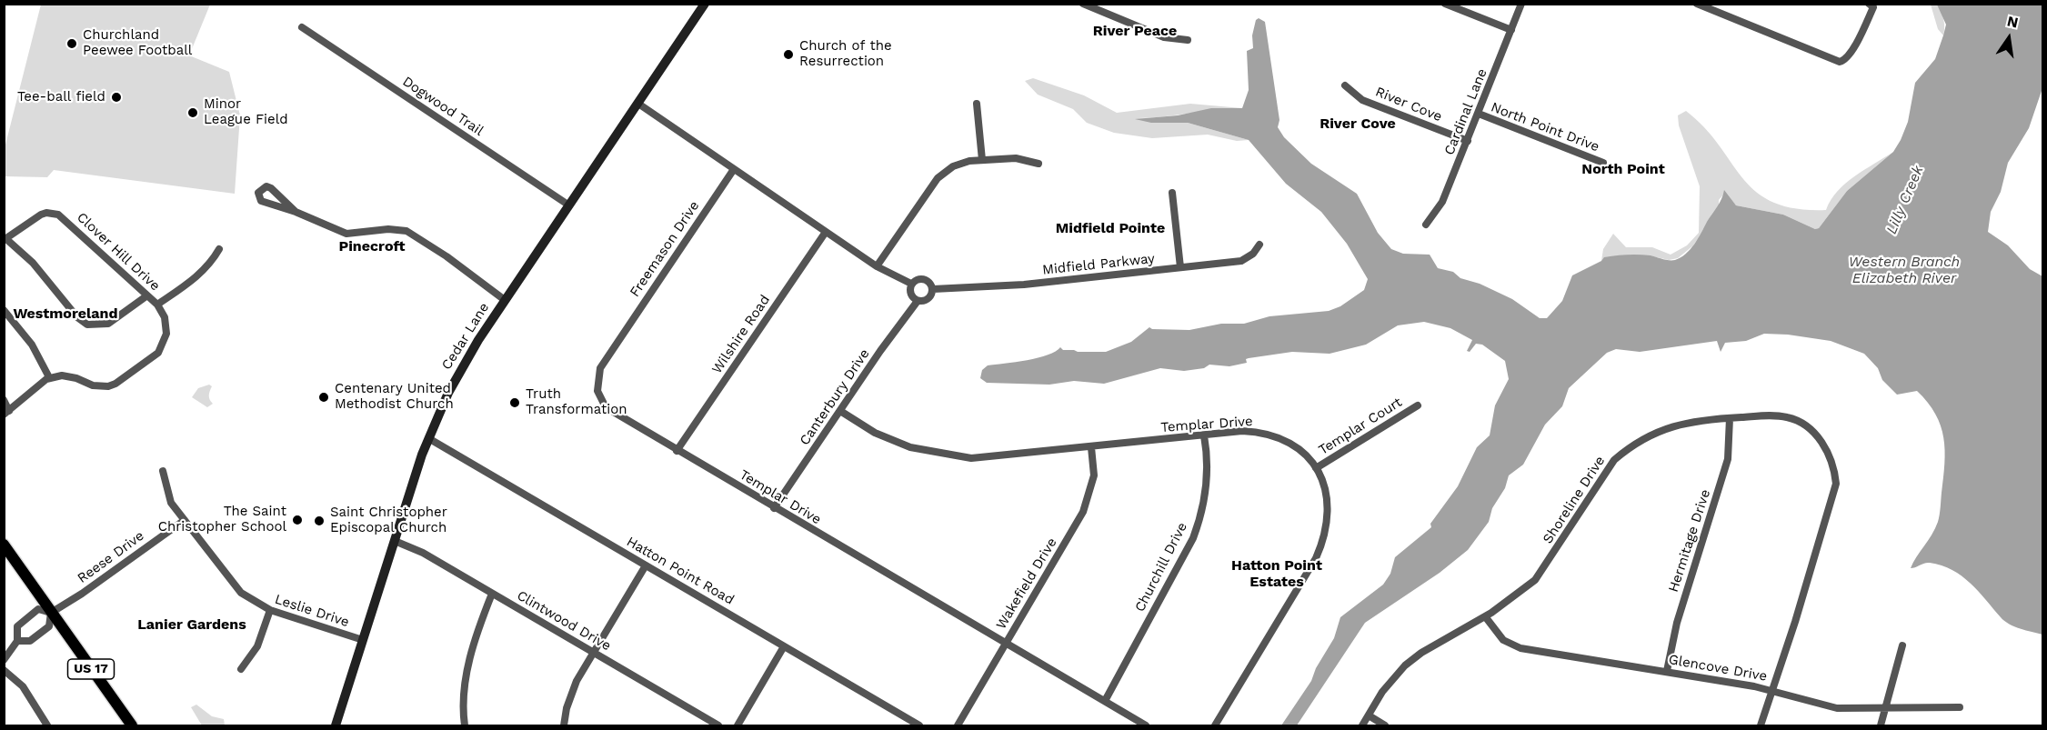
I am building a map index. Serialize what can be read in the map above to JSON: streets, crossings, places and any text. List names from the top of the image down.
{
  "streets": {
    "main road": ["Cedar Lane", "US 17"],
    "street": [
      "River Cove",
      "Dogwood Trail",
      "Cardinal Lane",
      "North Point Drive",
      "Freemason Drive",
      "Clover Hill Drive",
      "Midfield Parkway",
      "Wilshire Road",
      "Canterbury Drive",
      "Templar Drive",
      "Templar Court",
      "Shoreline Drive",
      "Hermitage Drive",
      "Reese Drive",
      "Churchill Drive",
      "Hatton Point Road",
      "Wakefield Drive",
      "Leslie Drive",
      "Clintwood Drive",
      "Glencove Drive"
    ]
  },
  "crossings": [
    ["River Cove", "Cardinal Lane"],
    ["Dogwood Trail", "Cedar Lane"],
    ["Cardinal Lane", "North Point Drive"],
    ["Freemason Drive", "Templar Drive"],
    ["Midfield Parkway", "Canterbury Drive"],
    ["Wilshire Road", "Templar Drive"],
    ["Cedar Lane", "Hatton Point Road"],
    ["Cedar Lane", "Leslie Drive"],
    ["Cedar Lane", "Clintwood Drive"],
    ["Canterbury Drive", "Templar Drive"],
    ["Templar Drive", "Templar Court"],
    ["Templar Drive", "Churchill Drive"],
    ["Templar Drive", "Wakefield Drive"],
    ["Shoreline Drive", "Hermitage Drive"],
    ["Shoreline Drive", "Glencove Drive"],
    ["Hermitage Drive", "Glencove Drive"],
    ["Reese Drive", "Leslie Drive"],
    ["Reese Drive", "US 17"]
  ],
  "districts": [
    "River Peace",
    "River Cove",
    "North Point",
    "Midfield Pointe",
    "Pinecroft",
    "Westmoreland",
    "Hatton Point Estates",
    "Lanier Gardens"
  ],
  "water": ["Lilly Creek", "Western Branch Elizabeth River"],
  "places": [
    "Churchland Peewee Football",
    "Church of the Resurrection",
    "Tee-ball field",
    "Minor League Field",
    "Centenary United Methodist Church",
    "Truth Transformation",
    "The Saint Christopher School",
    "Saint Christopher Episcopal Church"
  ],
  "north": "top"
}
